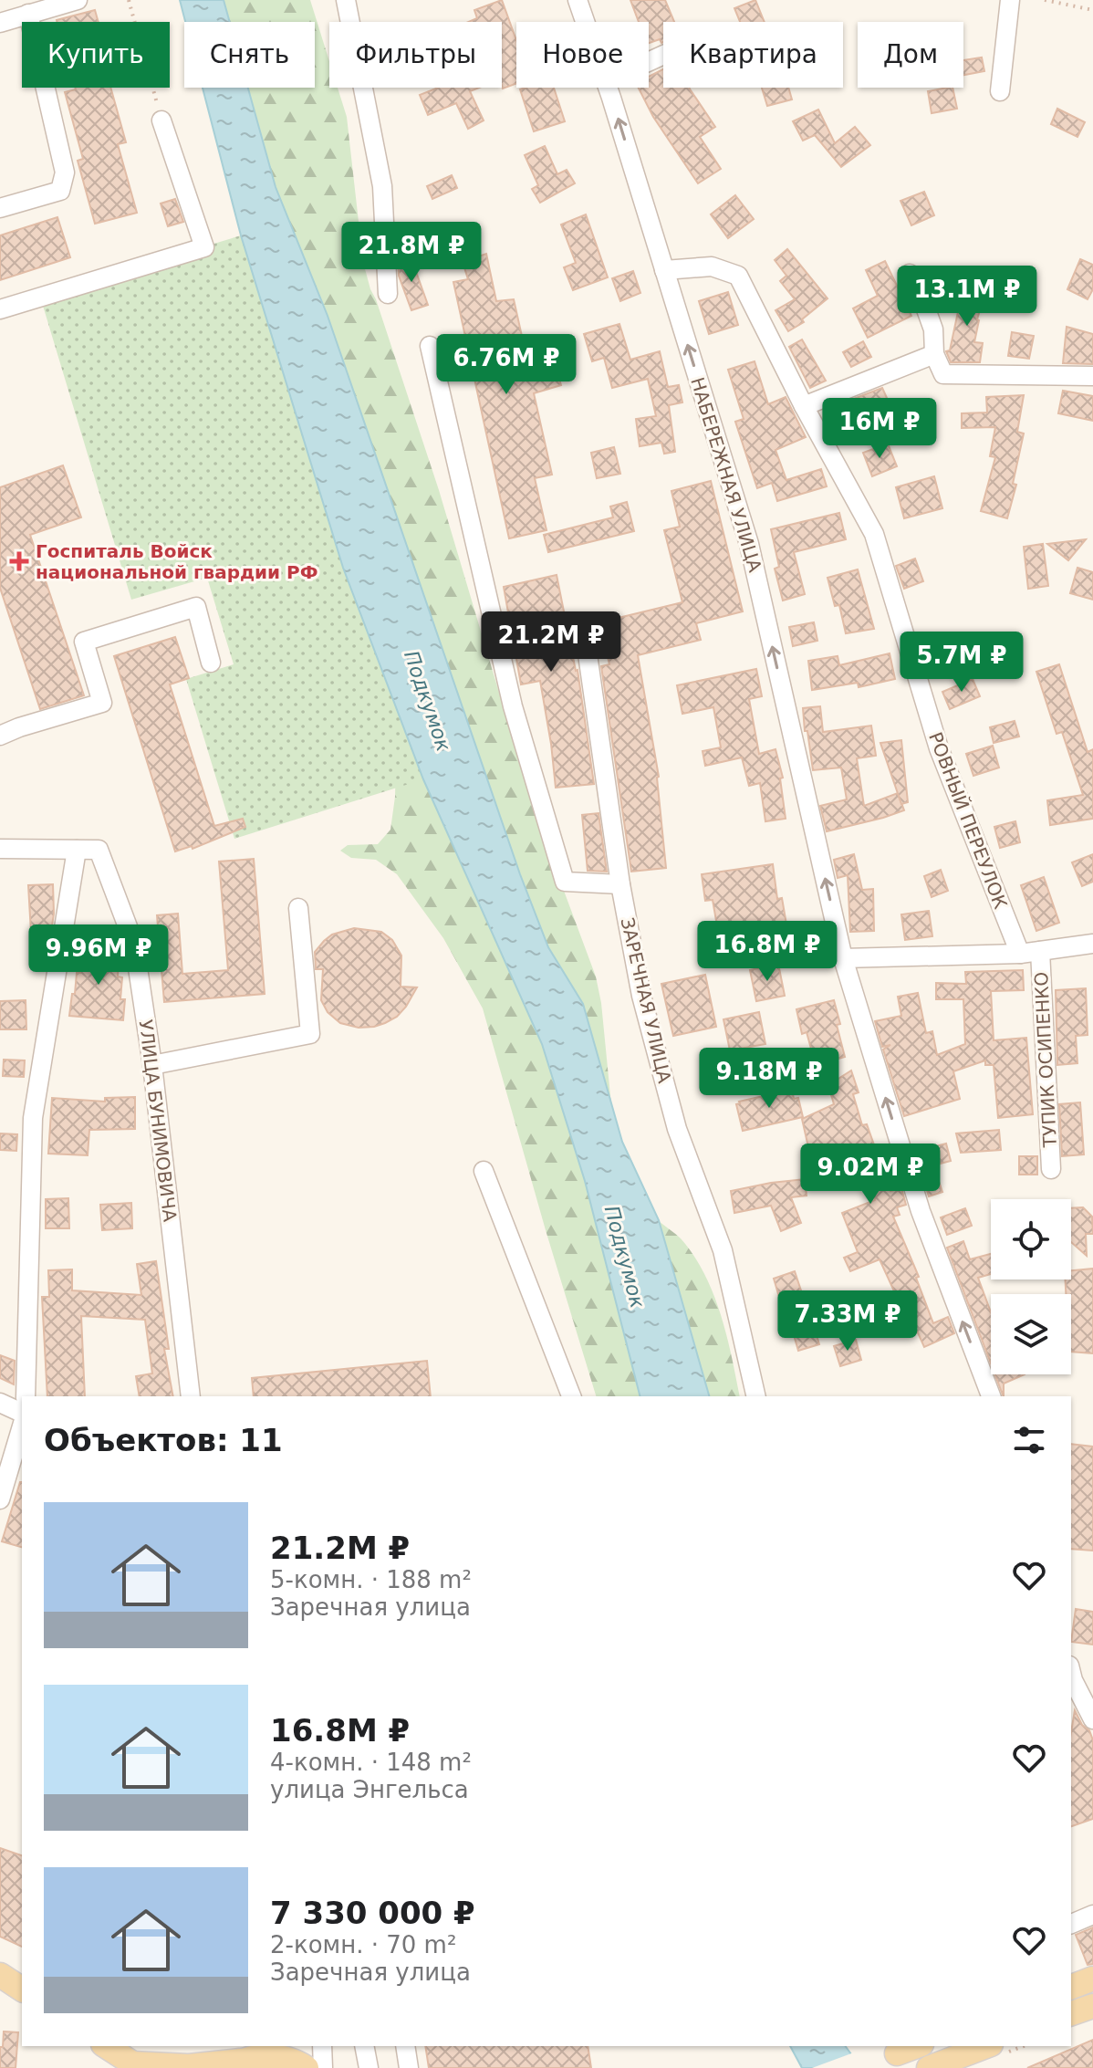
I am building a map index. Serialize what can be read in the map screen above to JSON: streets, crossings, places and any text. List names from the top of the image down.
{
  "streets": {
    "street": [
      "НАБЕРЕЖНАЯ УЛИЦА",
      "РОВНЫЙ ПЕРЕУЛОК",
      "ЗАРЕЧНАЯ УЛИЦА",
      "ТУПИК ОСИПЕНКО",
      "УЛИЦА БУНИМОВИЧА"
    ]
  },
  "crossings": [
    ["НАБЕРЕЖНАЯ УЛИЦА", "РОВНЫЙ ПЕРЕУЛОК"]
  ],
  "one_way": ["НАБЕРЕЖНАЯ УЛИЦА"],
  "water": ["Подкумок"],
  "places": {
    "health": ["Госпиталь Войск национальной гвардии РФ"]
  },
  "page": {
    "chip": [
      "Купить",
      "Снять",
      "Фильтры",
      "Новое",
      "Квартира",
      "Дом"
    ],
    "price": [
      "21.8M ₽",
      "13.1M ₽",
      "6.76M ₽",
      "16M ₽",
      "21.2M ₽",
      "5.7M ₽",
      "16.8M ₽",
      "9.96M ₽",
      "9.18M ₽",
      "9.02M ₽",
      "7.33M ₽"
    ],
    "heading": "Объектов: 11",
    "list": [
      {
        "name": "21.2M ₽",
        "note": "5-комн. · 188 m² · Заречная улица"
      },
      {
        "name": "16.8M ₽",
        "note": "4-комн. · 148 m² · улица Энгельса"
      },
      {
        "name": "7 330 000 ₽",
        "note": "2-комн. · 70 m² · Заречная улица"
      }
    ]
  }
}
